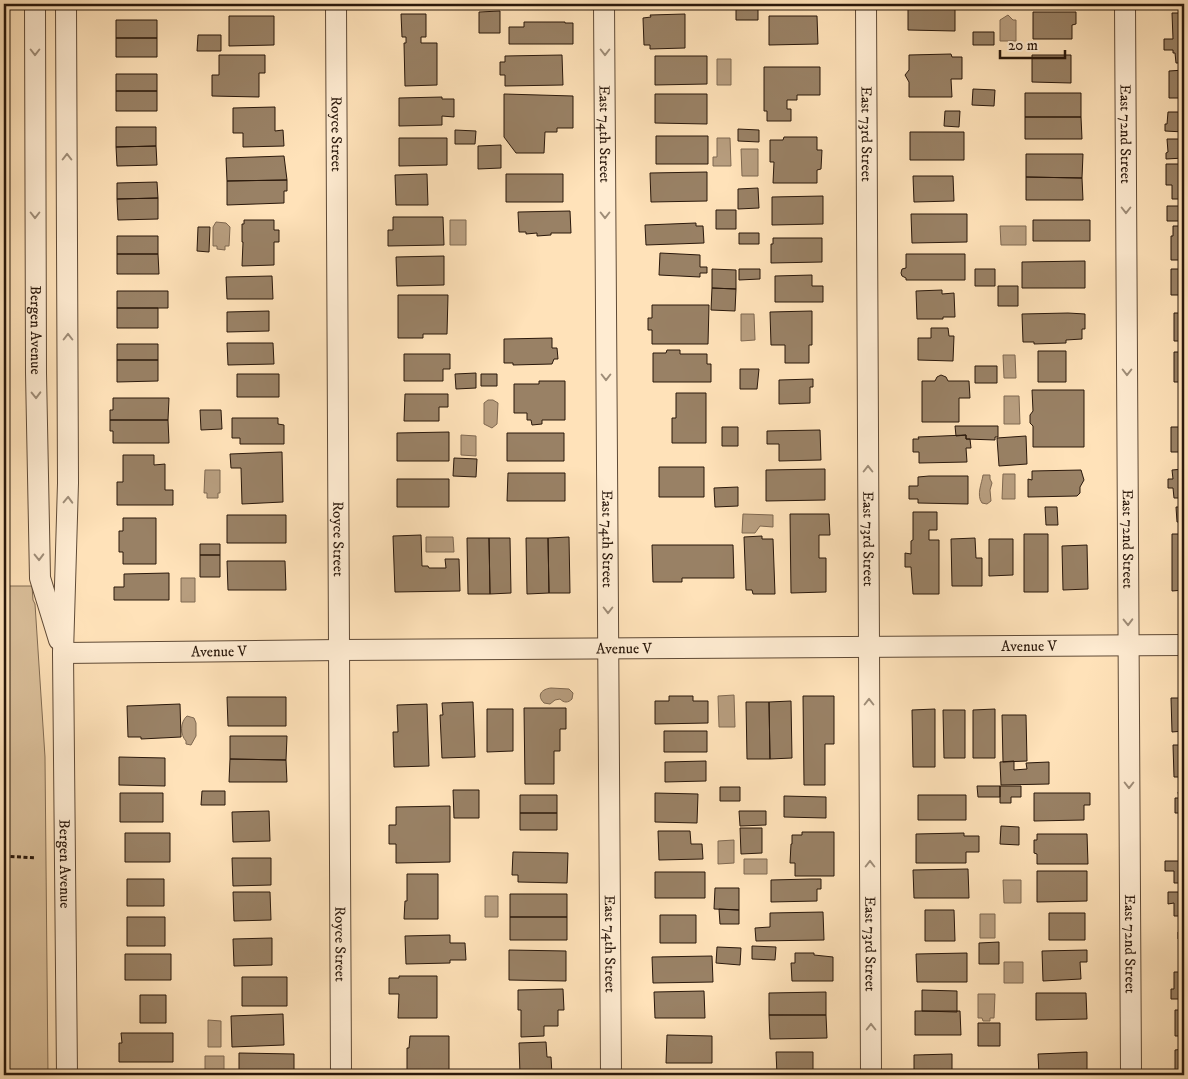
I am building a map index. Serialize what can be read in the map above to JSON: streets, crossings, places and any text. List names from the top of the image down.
{
  "streets": {
    "street": [
      "Royce Street",
      "East 74th Street",
      "East 73rd Street",
      "East 72nd Street",
      "Bergen Avenue",
      "Avenue V"
    ]
  },
  "crossings": [
    ["Royce Street", "Avenue V"],
    ["East 74th Street", "Avenue V"],
    ["East 73rd Street", "Avenue V"],
    ["East 72nd Street", "Avenue V"],
    ["Bergen Avenue", "Avenue V"]
  ],
  "one_way": ["East 74th Street", "East 73rd Street", "East 72nd Street"],
  "scale_bar": "20 m"
}
